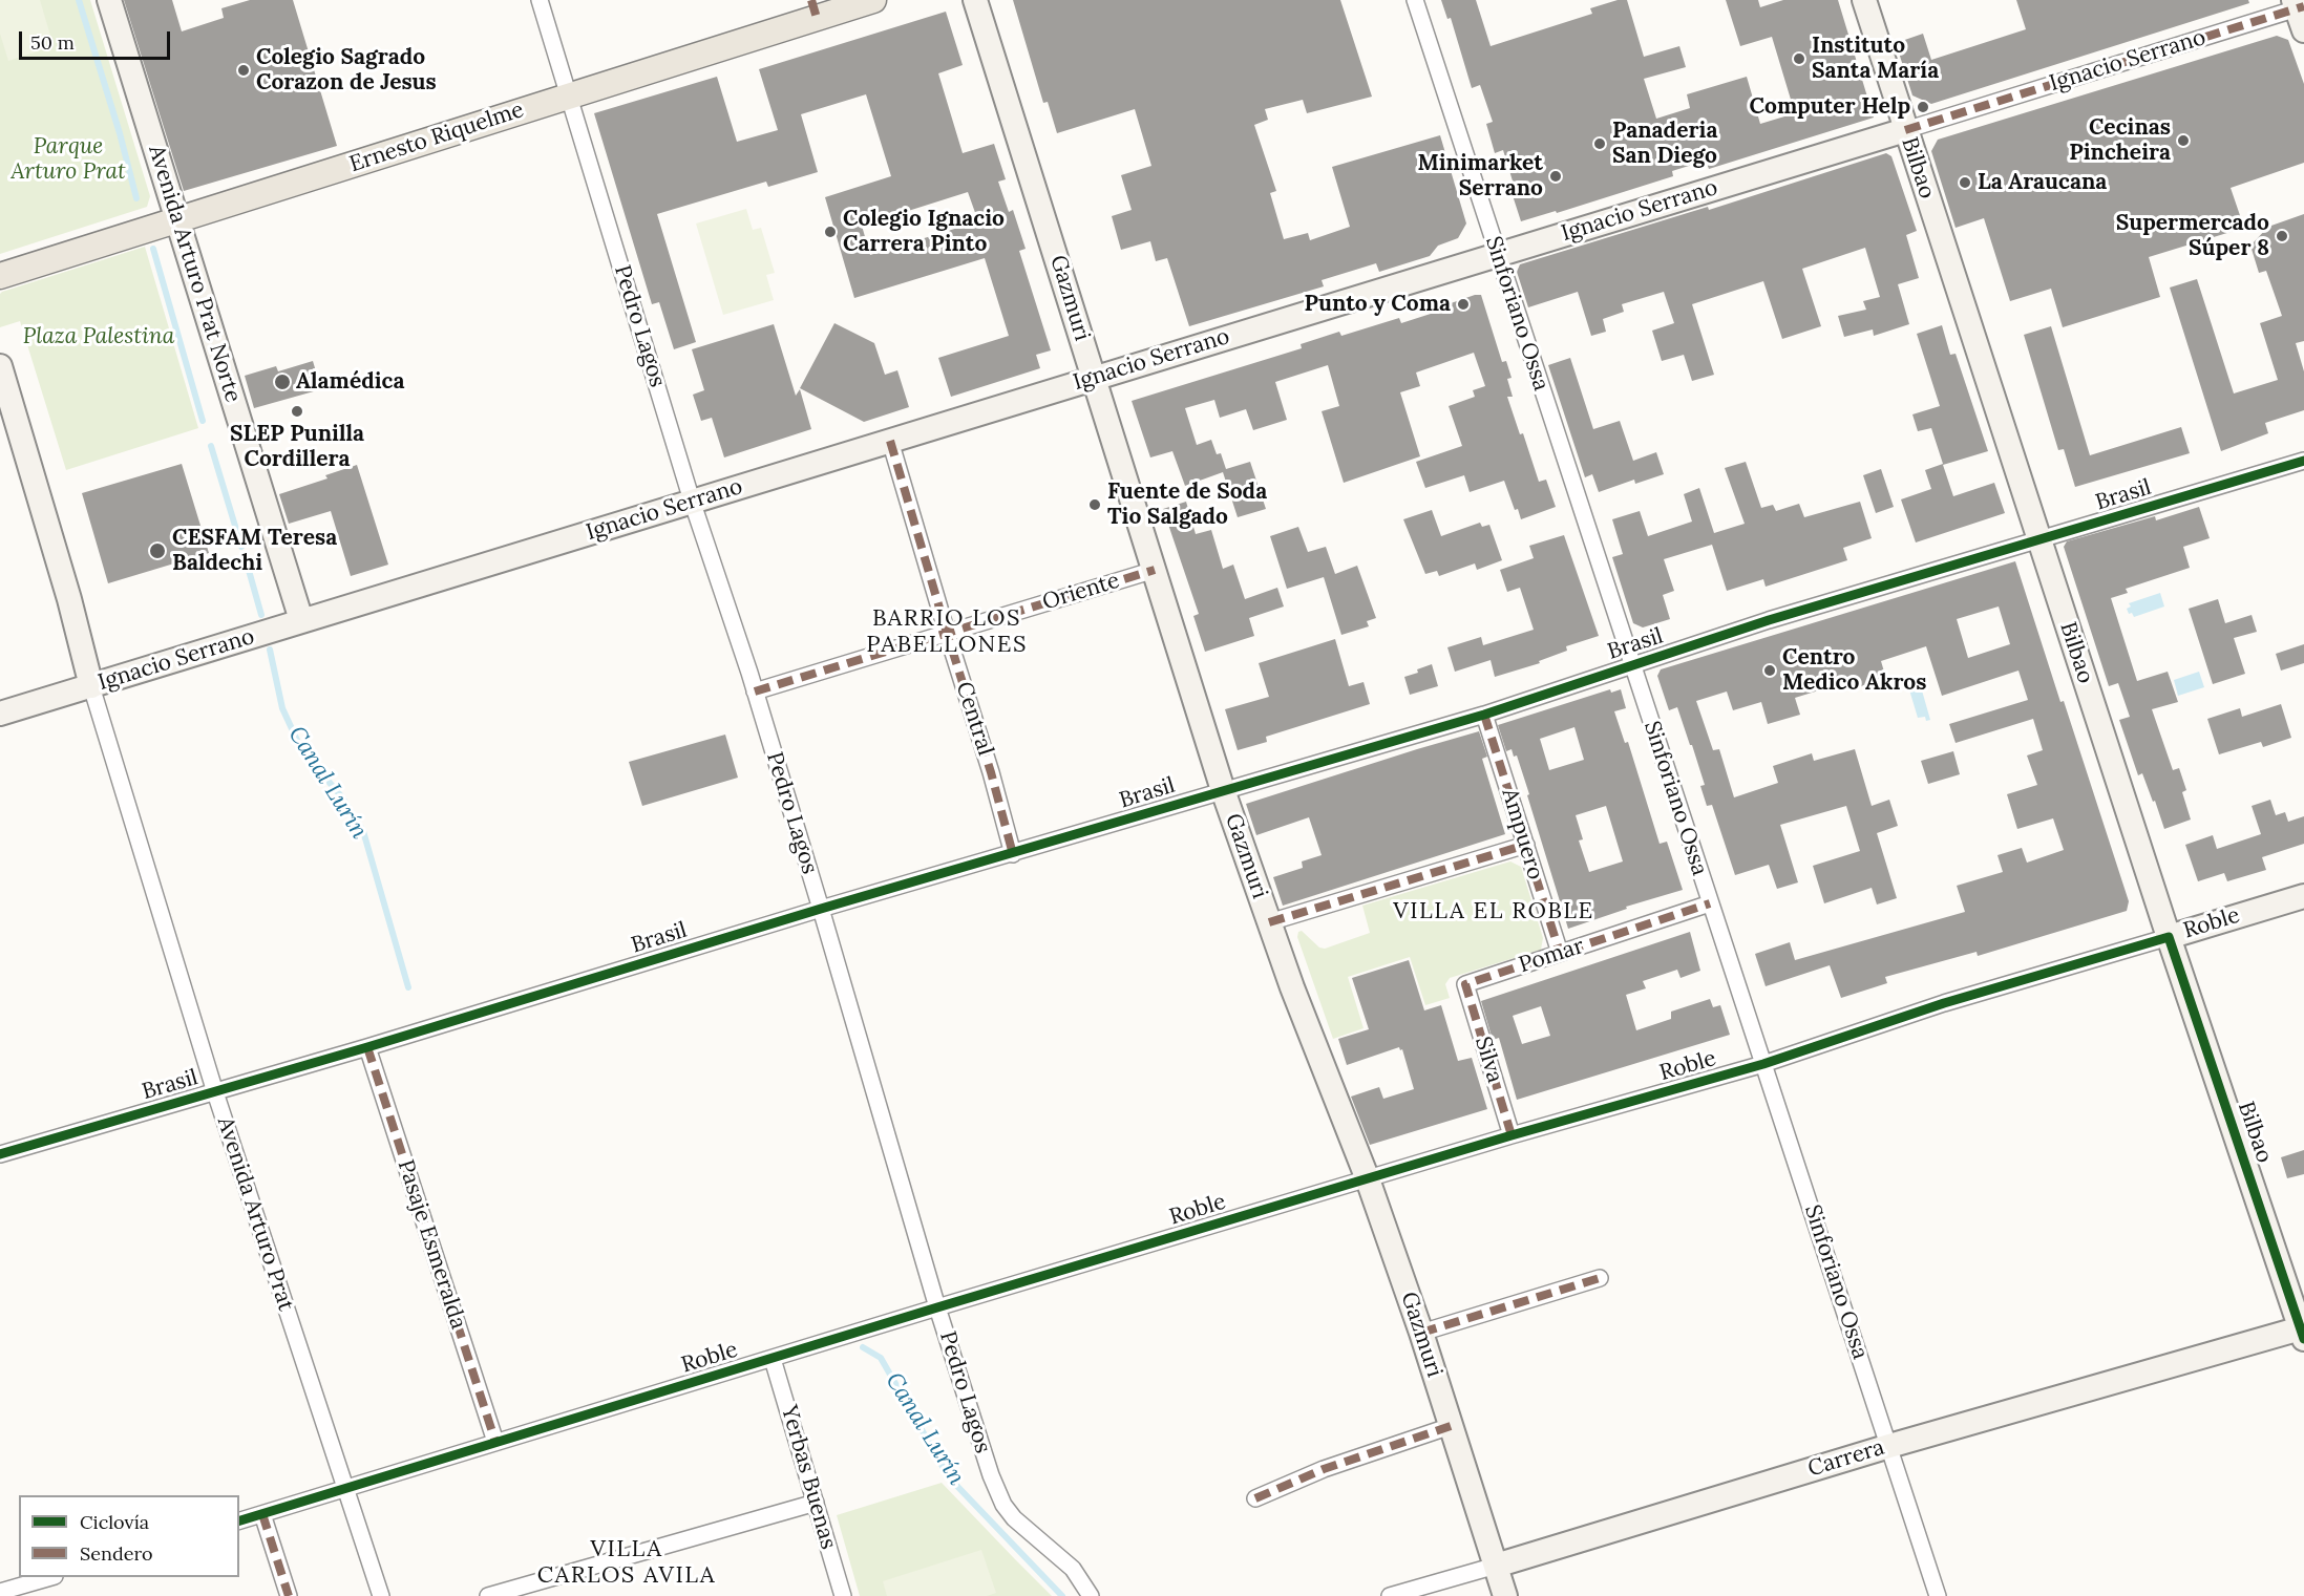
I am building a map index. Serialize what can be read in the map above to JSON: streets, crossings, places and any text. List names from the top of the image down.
{
  "streets": {
    "main road": [
      "Ignacio Serrano",
      "Ernesto Riquelme",
      "Bilbao",
      "Avenida Arturo Prat Norte",
      "Gazmuri",
      "Roble",
      "Carrera"
    ],
    "street": [
      "Sinforiano Ossa",
      "Pedro Lagos",
      "Brasil",
      "Oriente",
      "Central",
      "Ampuero",
      "Pomar",
      "Silva",
      "Avenida Arturo Prat",
      "Pasaje Esmeralda",
      "Yerbas Buenas"
    ]
  },
  "crossings": [
    ["Ignacio Serrano", "Bilbao"],
    ["Ignacio Serrano", "Avenida Arturo Prat Norte"],
    ["Ignacio Serrano", "Gazmuri"],
    ["Ignacio Serrano", "Sinforiano Ossa"],
    ["Ignacio Serrano", "Pedro Lagos"],
    ["Ignacio Serrano", "Central"],
    ["Ignacio Serrano", "Avenida Arturo Prat"],
    ["Ernesto Riquelme", "Avenida Arturo Prat Norte"],
    ["Ernesto Riquelme", "Pedro Lagos"],
    ["Bilbao", "Brasil"],
    ["Bilbao", "Roble"],
    ["Bilbao", "Carrera"],
    ["Gazmuri", "Brasil"],
    ["Gazmuri", "Oriente"],
    ["Gazmuri", "Roble"],
    ["Gazmuri", "Carrera"],
    ["Sinforiano Ossa", "Brasil"],
    ["Sinforiano Ossa", "Roble"],
    ["Sinforiano Ossa", "Pomar"],
    ["Sinforiano Ossa", "Carrera"],
    ["Pedro Lagos", "Brasil"],
    ["Pedro Lagos", "Oriente"],
    ["Pedro Lagos", "Roble"],
    ["Brasil", "Central"],
    ["Brasil", "Ampuero"],
    ["Brasil", "Avenida Arturo Prat"],
    ["Brasil", "Pasaje Esmeralda"],
    ["Oriente", "Central"],
    ["Ampuero", "Pomar"],
    ["Roble", "Silva"],
    ["Roble", "Avenida Arturo Prat"],
    ["Roble", "Pasaje Esmeralda"],
    ["Roble", "Yerbas Buenas"],
    ["Pomar", "Silva"]
  ],
  "districts": ["BARRIO LOS PABELLONES", "VILLA EL ROBLE", "VILLA CARLOS AVILA"],
  "water": ["Canal Lurín"],
  "parks": ["Parque Arturo Prat", "Plaza Palestina"],
  "places": [
    "Instituto Santa María",
    "Colegio Sagrado Corazon de Jesus",
    "Computer Help",
    "Cecinas Pincheira",
    "Panaderia San Diego",
    "Minimarket Serrano",
    "La Araucana",
    "Colegio Ignacio Carrera Pinto",
    "Supermercado Súper 8",
    "Punto y Coma",
    "Alamédica",
    "SLEP Punilla Cordillera",
    "Fuente de Soda Tio Salgado",
    "CESFAM Teresa Baldechi",
    "Centro Medico Akros"
  ],
  "legend": ["Ciclovía", "Sendero"],
  "scale_bar": "50 m"
}
